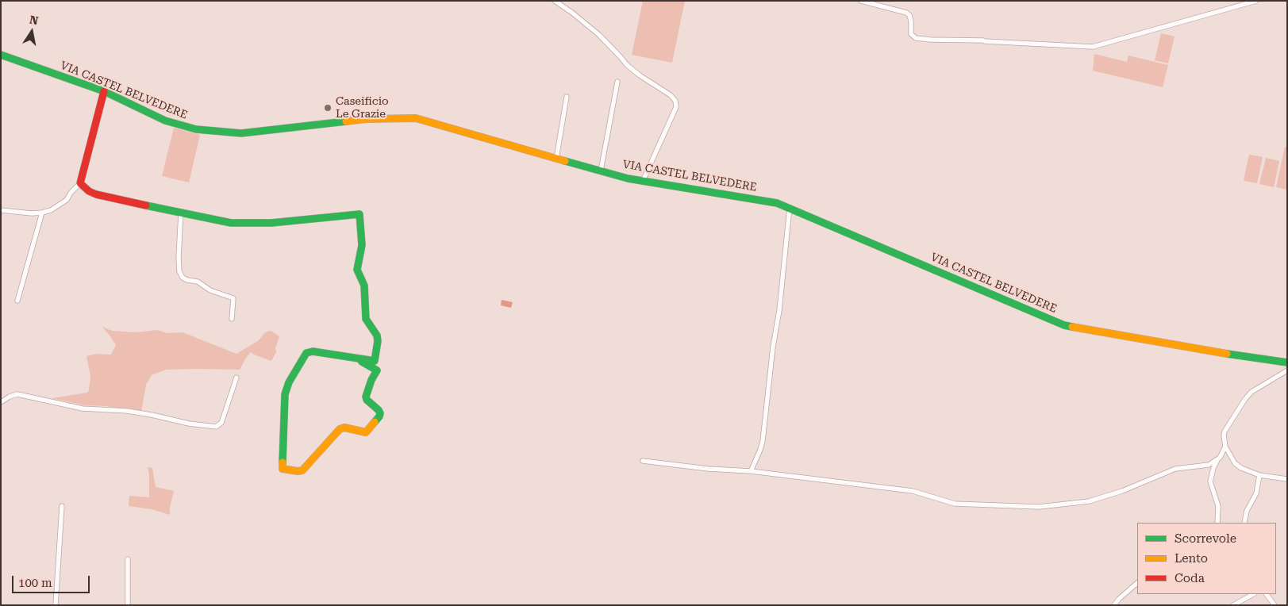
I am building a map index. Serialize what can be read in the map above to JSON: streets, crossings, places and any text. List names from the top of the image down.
{
  "streets": {
    "street": ["VIA CASTEL BELVEDERE"]
  },
  "places": ["Caseificio Le Grazie"],
  "legend": ["Scorrevole", "Lento", "Coda"],
  "scale_bar": "100 m",
  "north": "top"
}
